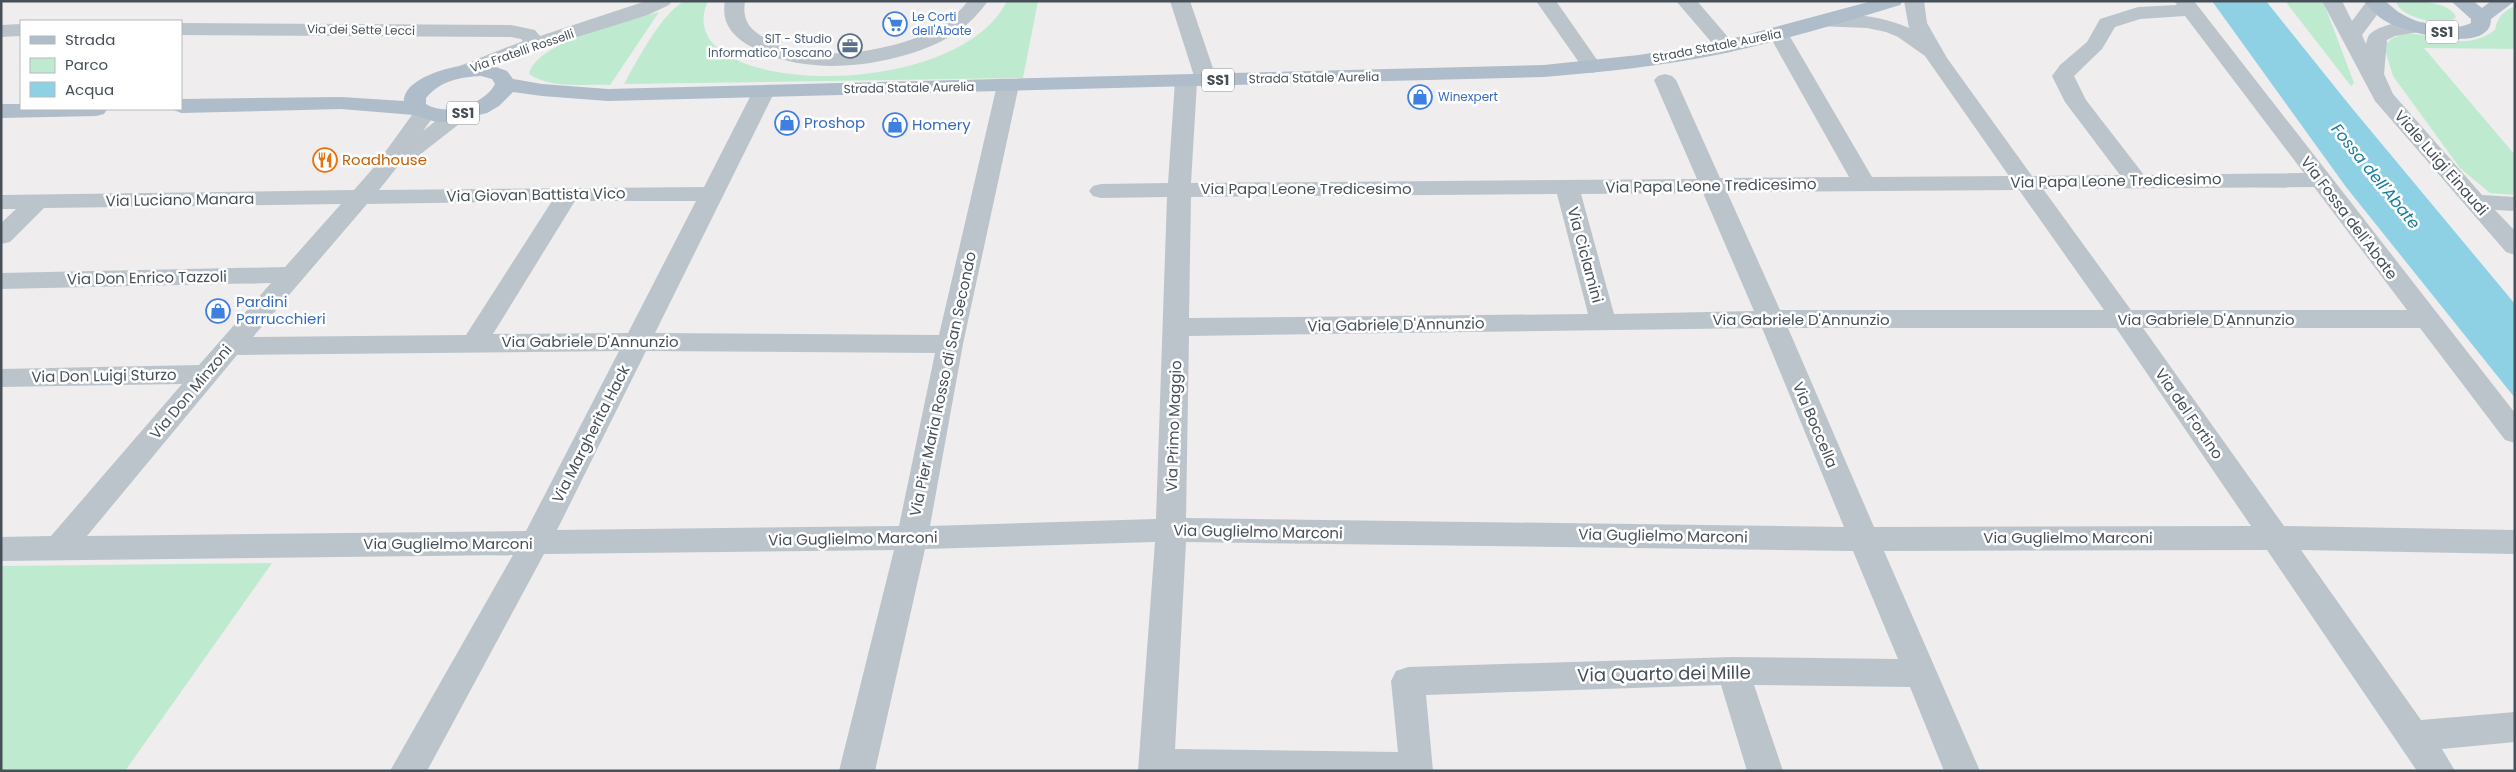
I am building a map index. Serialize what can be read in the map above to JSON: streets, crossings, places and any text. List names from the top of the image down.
{
  "streets": {
    "main road": ["SS1", "Strada Statale Aurelia"],
    "street": [
      "Via dei Sette Lecci",
      "Via Fratelli Rosselli",
      "Viale Luigi Einaudi",
      "Via Papa Leone Tredicesimo",
      "Via Giovan Battista Vico",
      "Via Luciano Manara",
      "Via Fossa dell'Abate",
      "Via Ciclamini",
      "Via Don Enrico Tazzoli",
      "Via Gabriele D'Annunzio",
      "Via Don Luigi Sturzo",
      "Via Pier Maria Rosso di San Secondo",
      "Via Don Minzoni",
      "Via del Fortino",
      "Via Boccella",
      "Via Primo Maggio",
      "Via Margherita Hack",
      "Via Guglielmo Marconi",
      "Via Quarto dei Mille"
    ]
  },
  "crossings": [
    ["Via dei Sette Lecci", "Via Fratelli Rosselli"],
    ["SS1", "Strada Statale Aurelia"],
    ["SS1", "Via Fratelli Rosselli"],
    ["SS1", "Viale Luigi Einaudi"],
    ["SS1", "Via Don Minzoni"],
    ["Strada Statale Aurelia", "Via Fratelli Rosselli"],
    ["Strada Statale Aurelia", "Via Pier Maria Rosso di San Secondo"],
    ["Strada Statale Aurelia", "Via Don Minzoni"],
    ["Strada Statale Aurelia", "Via del Fortino"],
    ["Strada Statale Aurelia", "Via Primo Maggio"],
    ["Strada Statale Aurelia", "Via Margherita Hack"],
    ["Via Papa Leone Tredicesimo", "Via Fossa dell'Abate"],
    ["Via Papa Leone Tredicesimo", "Via Ciclamini"],
    ["Via Papa Leone Tredicesimo", "Via del Fortino"],
    ["Via Papa Leone Tredicesimo", "Via Boccella"],
    ["Via Papa Leone Tredicesimo", "Via Primo Maggio"],
    ["Via Giovan Battista Vico", "Via Luciano Manara"],
    ["Via Giovan Battista Vico", "Via Don Minzoni"],
    ["Via Giovan Battista Vico", "Via Margherita Hack"],
    ["Via Luciano Manara", "Via Don Minzoni"],
    ["Via Fossa dell'Abate", "Via Gabriele D'Annunzio"],
    ["Via Ciclamini", "Via Gabriele D'Annunzio"],
    ["Via Don Enrico Tazzoli", "Via Don Minzoni"],
    ["Via Gabriele D'Annunzio", "Via Pier Maria Rosso di San Secondo"],
    ["Via Gabriele D'Annunzio", "Via Don Minzoni"],
    ["Via Gabriele D'Annunzio", "Via del Fortino"],
    ["Via Gabriele D'Annunzio", "Via Boccella"],
    ["Via Gabriele D'Annunzio", "Via Primo Maggio"],
    ["Via Gabriele D'Annunzio", "Via Margherita Hack"],
    ["Via Don Luigi Sturzo", "Via Don Minzoni"],
    ["Via Pier Maria Rosso di San Secondo", "Via Guglielmo Marconi"],
    ["Via Don Minzoni", "Via Guglielmo Marconi"],
    ["Via del Fortino", "Via Guglielmo Marconi"],
    ["Via Boccella", "Via Guglielmo Marconi"],
    ["Via Boccella", "Via Quarto dei Mille"],
    ["Via Primo Maggio", "Via Guglielmo Marconi"],
    ["Via Primo Maggio", "Via Quarto dei Mille"],
    ["Via Margherita Hack", "Via Guglielmo Marconi"]
  ],
  "water": ["Fossa dell'Abate"],
  "places": {
    "supermarket": ["Le Corti dell'Abate"],
    "office": ["SIT - Studio Informatico Toscano"],
    "shop": [
      "Winexpert",
      "Proshop",
      "Homery",
      "Pardini Parrucchieri"
    ],
    "restaurant": ["Roadhouse"]
  },
  "legend": ["Strada", "Parco", "Acqua"]
}
